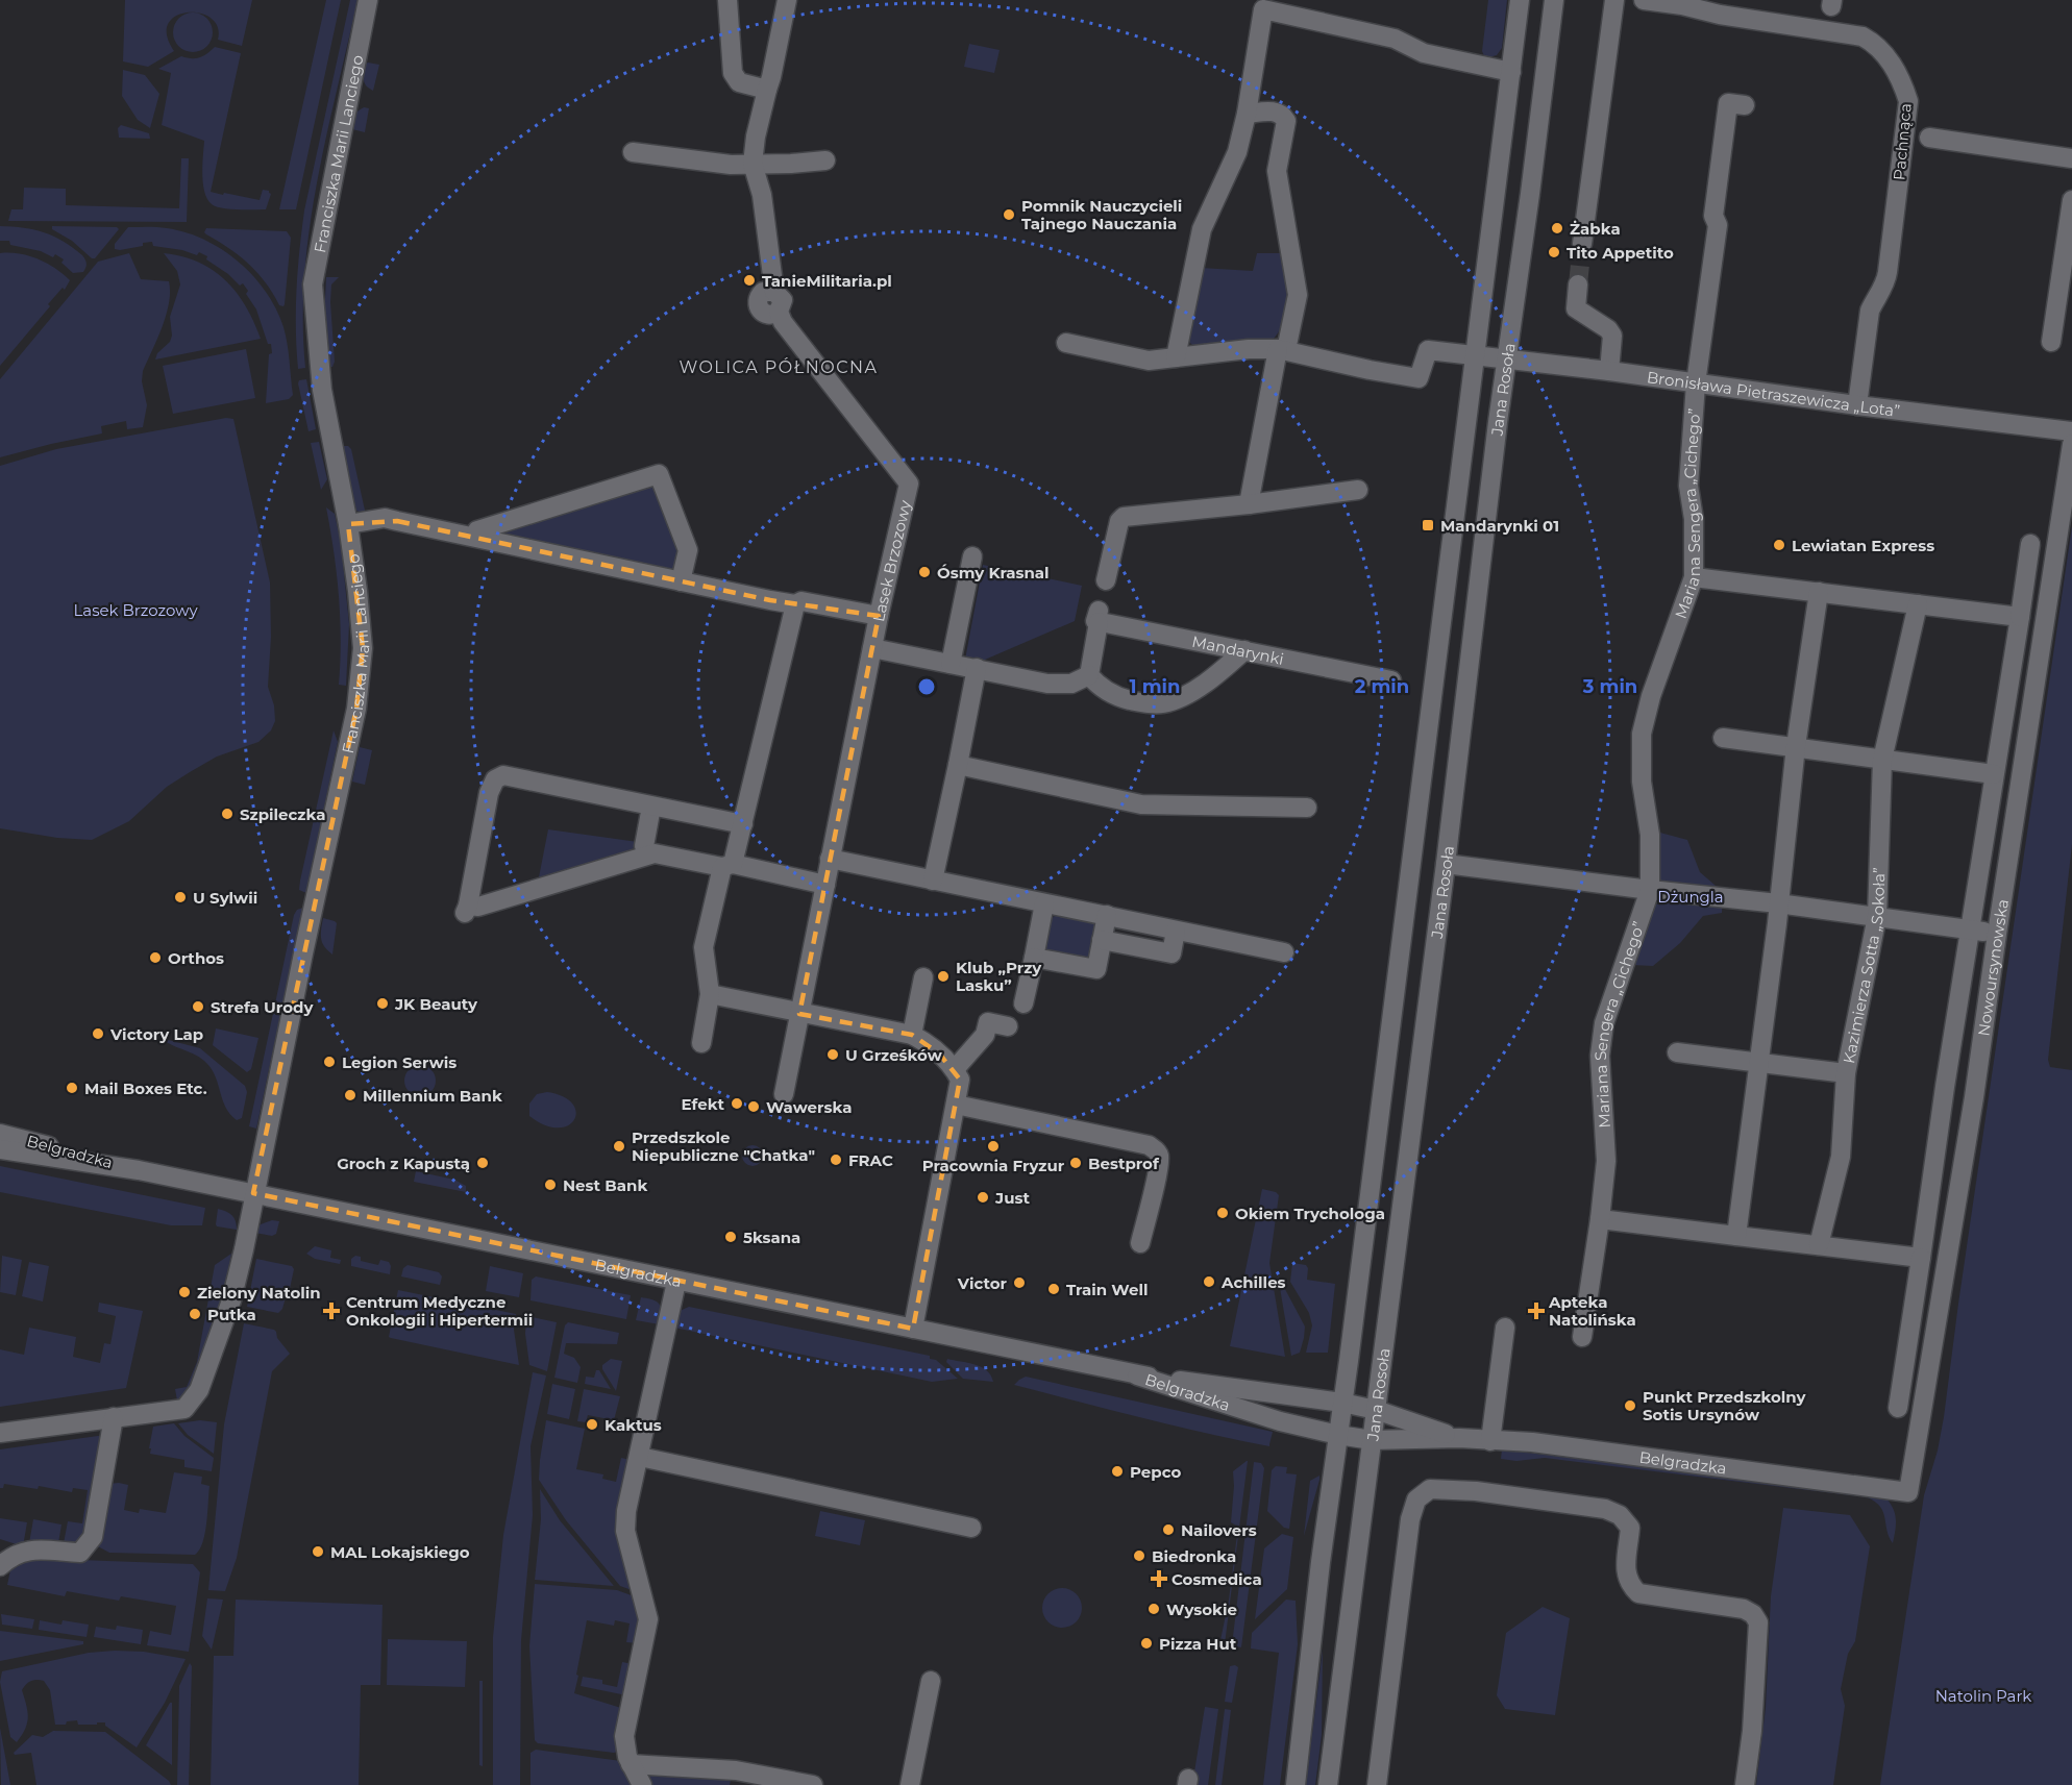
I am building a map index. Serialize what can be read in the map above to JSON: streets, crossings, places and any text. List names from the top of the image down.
{
  "streets": {
    "street": [
      "Pachnąca",
      "Franciszka Marii Lanciego",
      "Jana Rosoła",
      "Bronisława Pietraszewicza „Lota”",
      "Mariana Sengera „Cichego”",
      "Lasek Brzozowy",
      "Mandarynki",
      "Kazimierza Sotta „Sokoła”",
      "Nowoursynowska",
      "Belgradzka"
    ]
  },
  "crossings": [
    ["Pachnąca", "Bronisława Pietraszewicza „Lota”"],
    ["Franciszka Marii Lanciego", "Belgradzka"],
    ["Jana Rosoła", "Bronisława Pietraszewicza „Lota”"],
    ["Jana Rosoła", "Belgradzka"],
    ["Bronisława Pietraszewicza „Lota”", "Mariana Sengera „Cichego”"],
    ["Nowoursynowska", "Belgradzka"]
  ],
  "districts": ["WOLICA PÓŁNOCNA"],
  "parks": ["Lasek Brzozowy", "Dżungla", "Natolin Park"],
  "places": {
    "other": [
      "Pomnik Nauczycieli Tajnego Nauczania",
      "Żabka",
      "Tito Appetito",
      "TanieMilitaria.pl",
      "Lewiatan Express",
      "Ósmy Krasnal",
      "Szpileczka",
      "U Sylwii",
      "Orthos",
      "Klub „Przy Lasku”",
      "JK Beauty",
      "Strefa Urody",
      "Victory Lap",
      "U Grześków",
      "Legion Serwis",
      "Mail Boxes Etc.",
      "Millennium Bank",
      "Efekt",
      "Wawerska",
      "Przedszkole Niepubliczne \"Chatka\"",
      "Pracownia Fryzur",
      "FRAC",
      "Groch z Kapustą",
      "Bestprof",
      "Nest Bank",
      "Just",
      "Okiem Trychologa",
      "5ksana",
      "Achilles",
      "Victor",
      "Train Well",
      "Zielony Natolin",
      "Putka",
      "Punkt Przedszkolny Sotis Ursynów",
      "Kaktus",
      "Pepco",
      "Nailovers",
      "MAL Lokajskiego",
      "Biedronka",
      "Wysokie",
      "Pizza Hut"
    ],
    "transit": ["Mandarynki 01"],
    "health": ["Centrum Medyczne Onkologii i Hipertermii", "Apteka Natolińska", "Cosmedica"]
  },
  "rings": ["1 min", "2 min", "3 min"]
}
